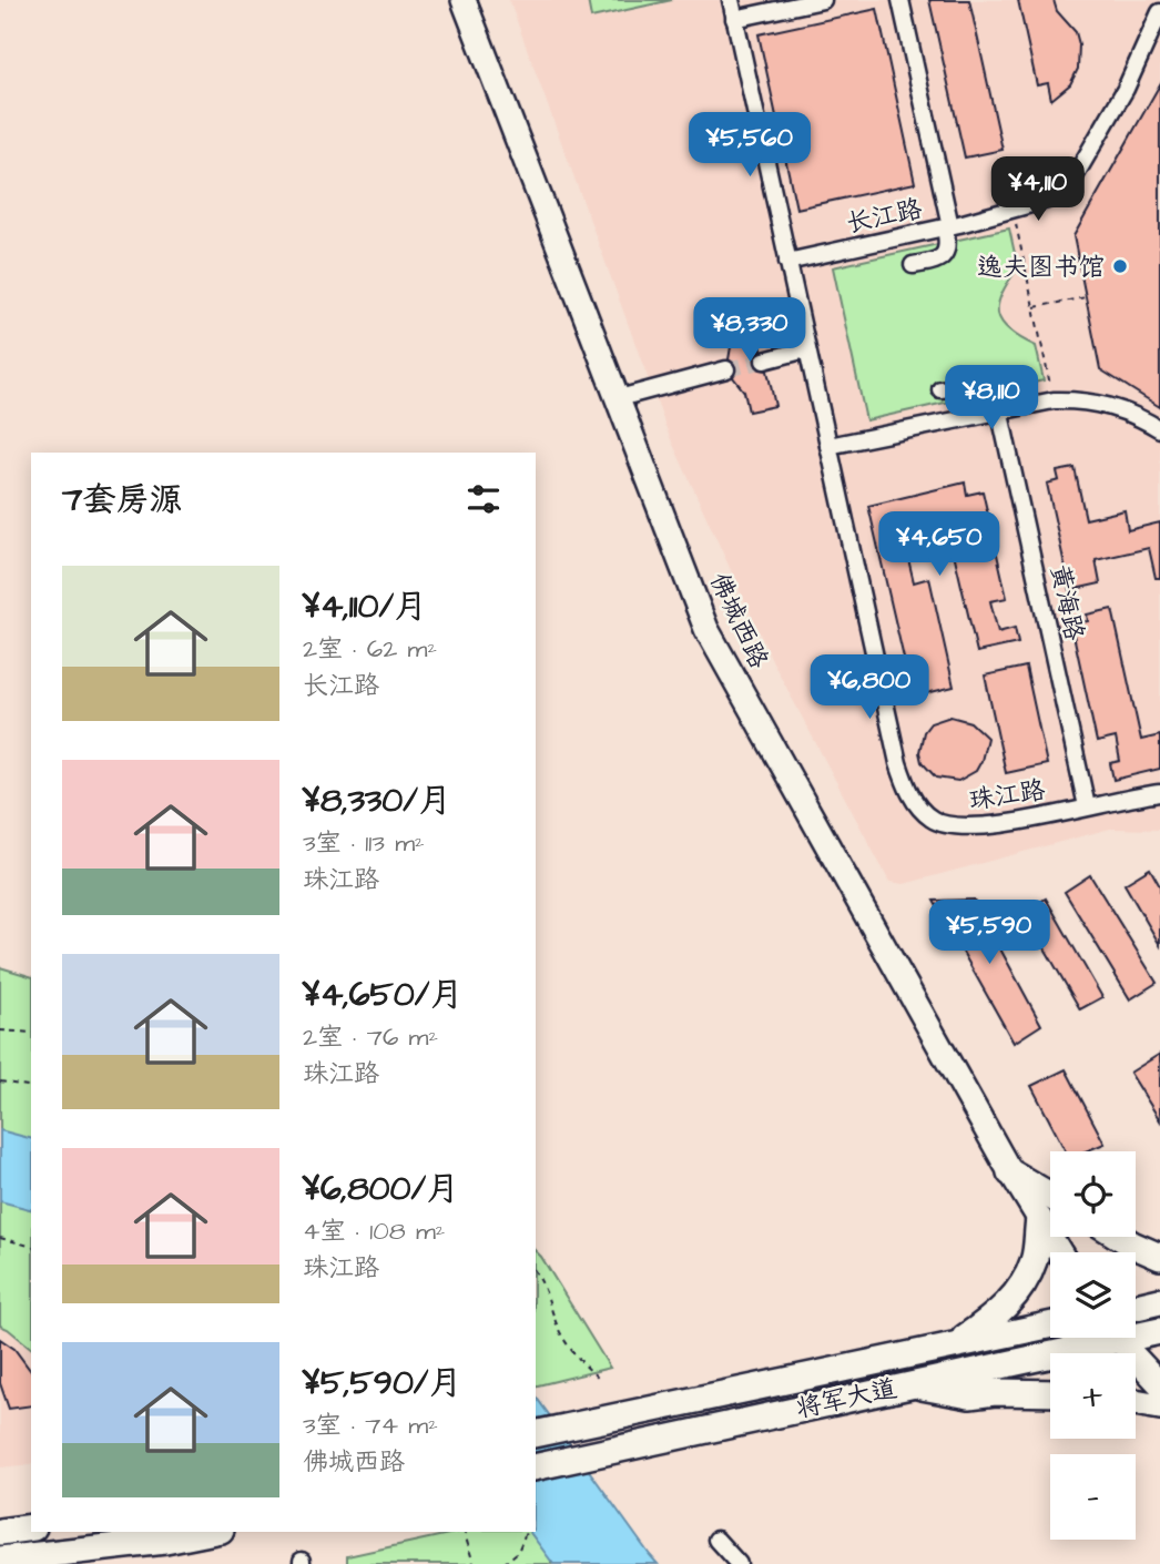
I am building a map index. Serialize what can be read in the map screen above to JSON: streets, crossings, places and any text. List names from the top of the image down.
{
  "streets": {
    "main road": ["佛城西路", "将军大道"],
    "street": ["长江路", "黄海路", "珠江路"]
  },
  "crossings": [
    ["长江路", "珠江路"],
    ["黄海路", "珠江路"]
  ],
  "places": ["逸夫图书馆"],
  "page": {
    "price": [
      "¥5,560",
      "¥4,110",
      "¥8,330",
      "¥8,110",
      "¥4,650",
      "¥6,800",
      "¥5,590"
    ],
    "heading": "7套房源",
    "list": [
      {
        "name": "¥4,110/月",
        "note": "2室 · 62 m² · 长江路"
      },
      {
        "name": "¥8,330/月",
        "note": "3室 · 113 m² · 珠江路"
      },
      {
        "name": "¥4,650/月",
        "note": "2室 · 76 m² · 珠江路"
      },
      {
        "name": "¥6,800/月",
        "note": "4室 · 108 m² · 珠江路"
      },
      {
        "name": "¥5,590/月",
        "note": "3室 · 74 m² · 佛城西路"
      }
    ],
    "map_buttons": ["+", "−"]
  }
}
